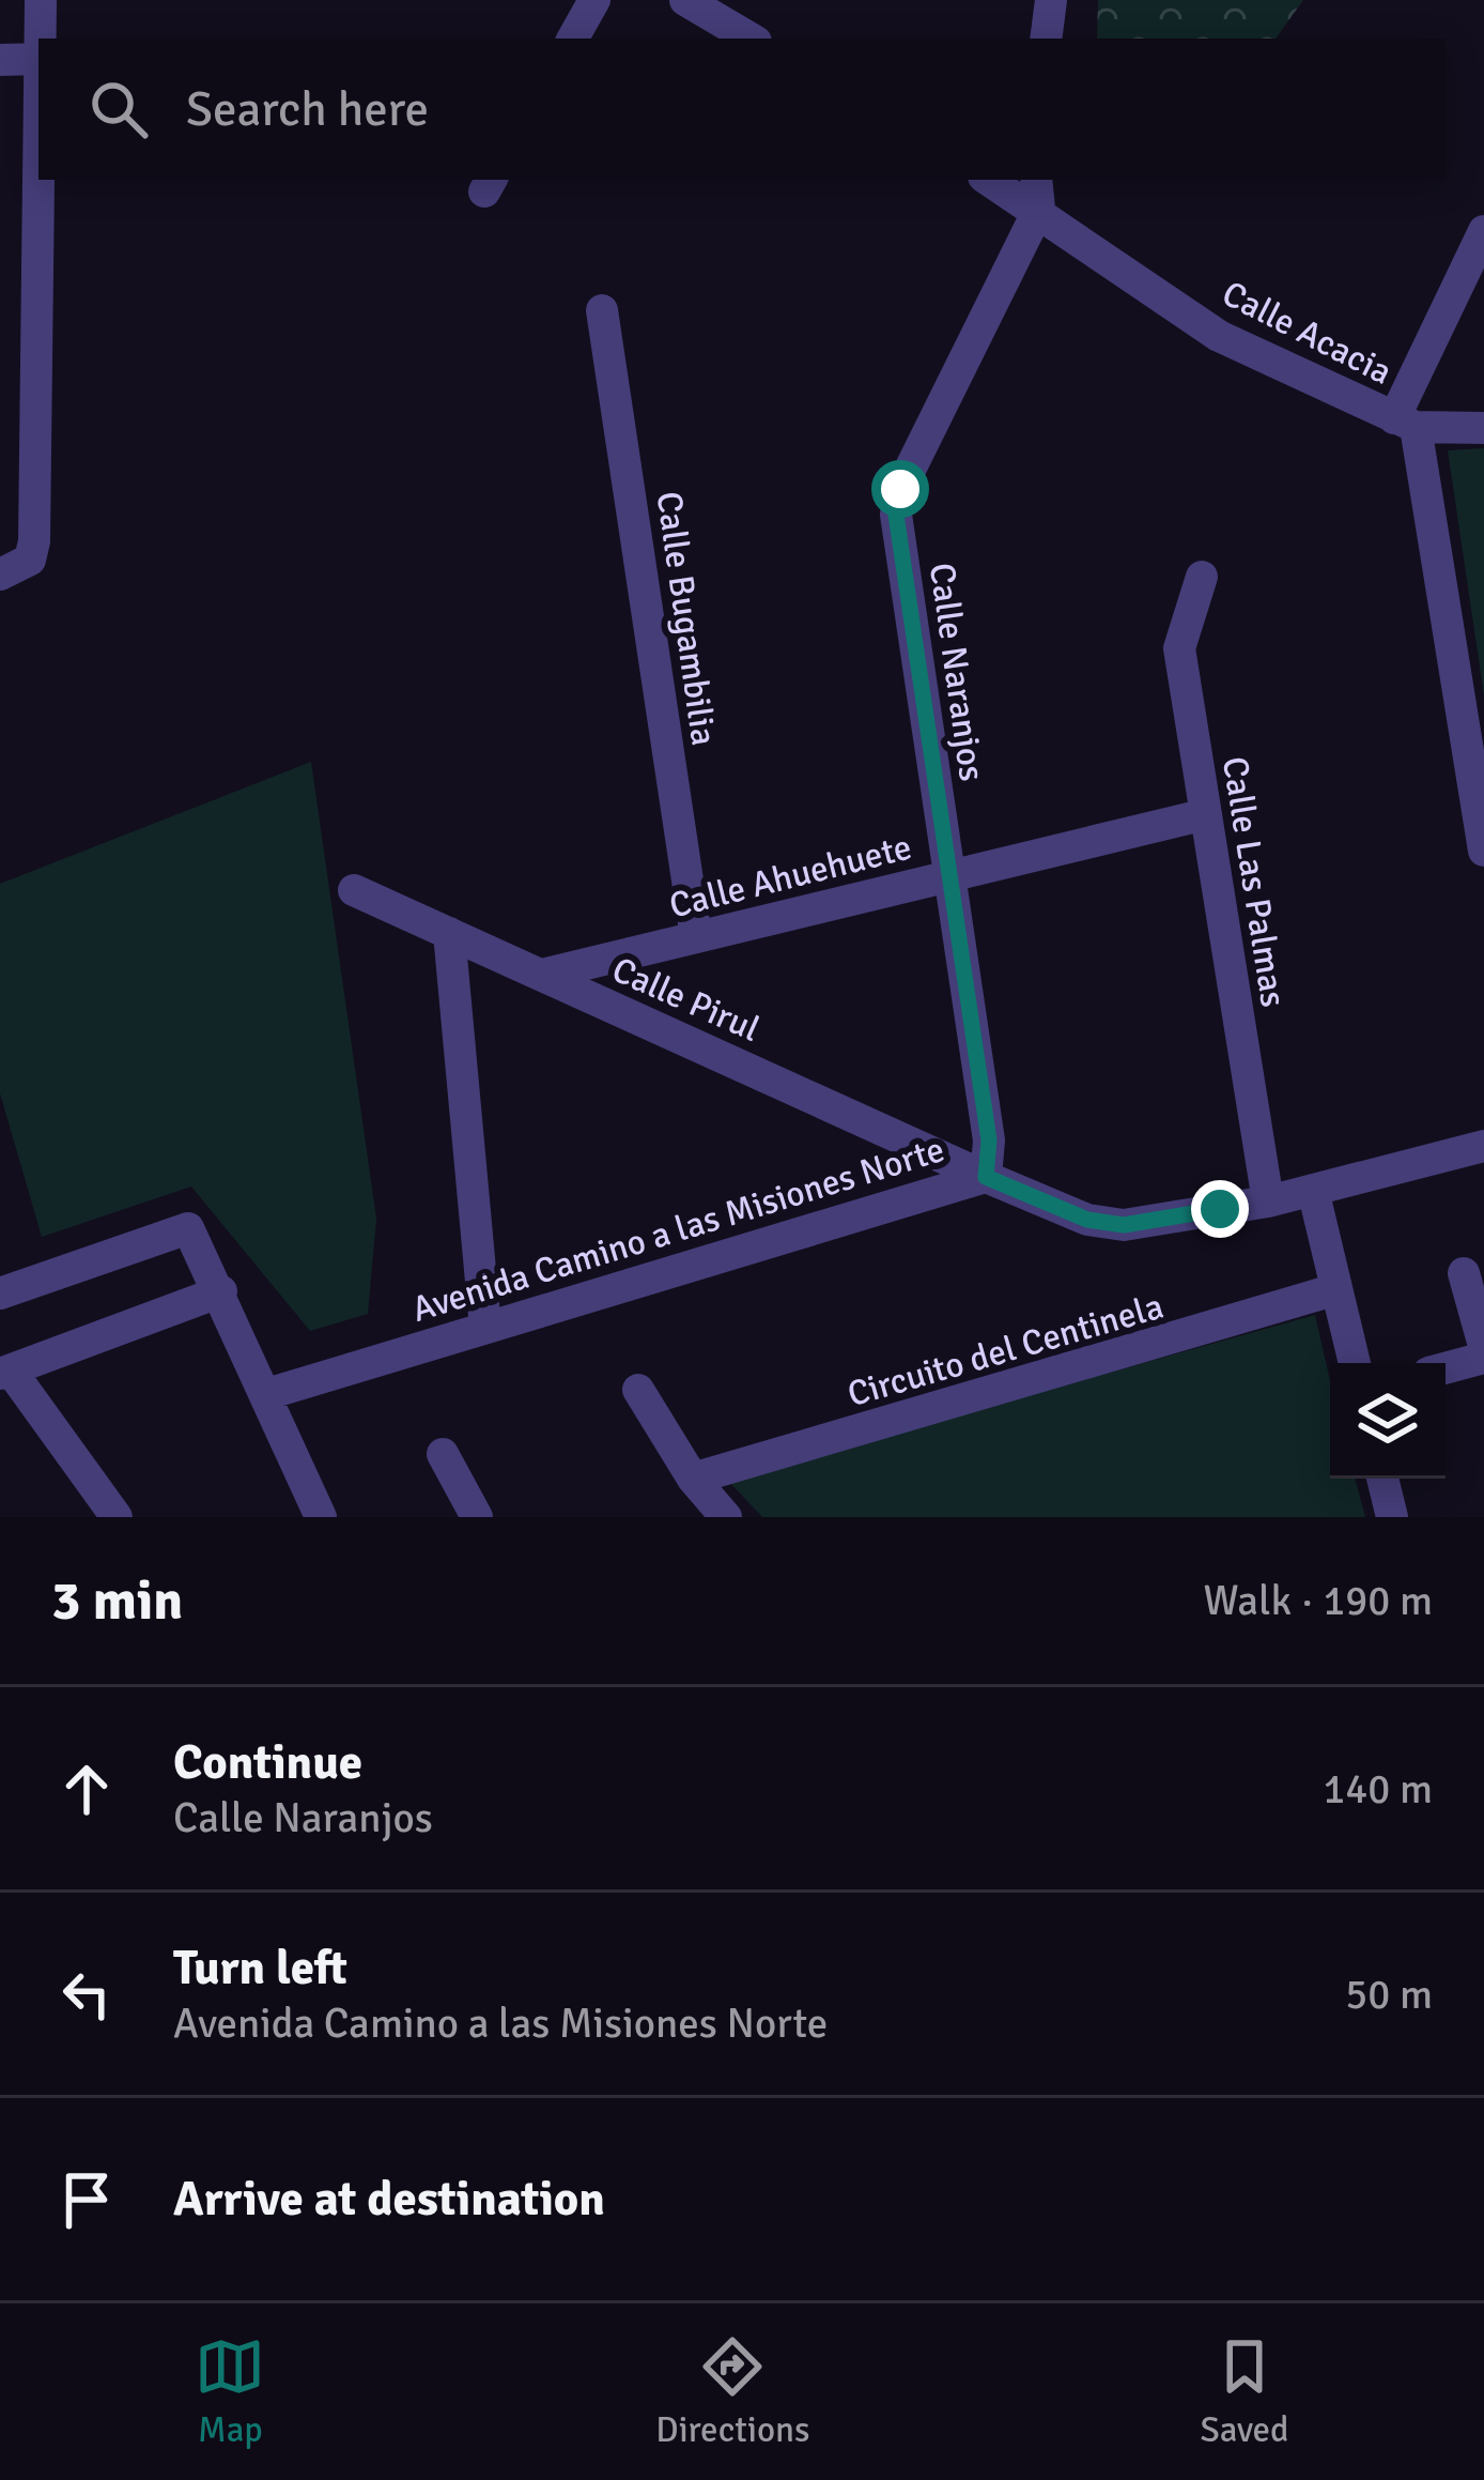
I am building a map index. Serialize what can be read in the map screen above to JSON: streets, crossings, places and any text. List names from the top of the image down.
{
  "streets": {
    "street": [
      "Calle Acacia",
      "Calle Bugambilia",
      "Calle Naranjos",
      "Calle Ahuehuete",
      "Calle Las Palmas",
      "Calle Pirul",
      "Avenida Camino a las Misiones Norte",
      "Circuito del Centinela"
    ]
  },
  "crossings": [
    ["Calle Acacia", "Calle Naranjos"],
    ["Calle Bugambilia", "Calle Ahuehuete"],
    ["Calle Naranjos", "Calle Ahuehuete"],
    ["Calle Naranjos", "Calle Pirul"],
    ["Calle Naranjos", "Avenida Camino a las Misiones Norte"],
    ["Calle Ahuehuete", "Calle Las Palmas"],
    ["Calle Ahuehuete", "Calle Pirul"],
    ["Calle Las Palmas", "Avenida Camino a las Misiones Norte"],
    ["Calle Pirul", "Avenida Camino a las Misiones Norte"]
  ],
  "page": {
    "search": "Search here",
    "heading": ["3 min", "Walk · 190 m"],
    "list": [
      ["Continue", "Calle Naranjos", "140 m"],
      ["Turn left", "Avenida Camino a las Misiones Norte", "50 m"],
      "Arrive at destination"
    ],
    "nav": ["Map", "Directions", "Saved"]
  }
}
